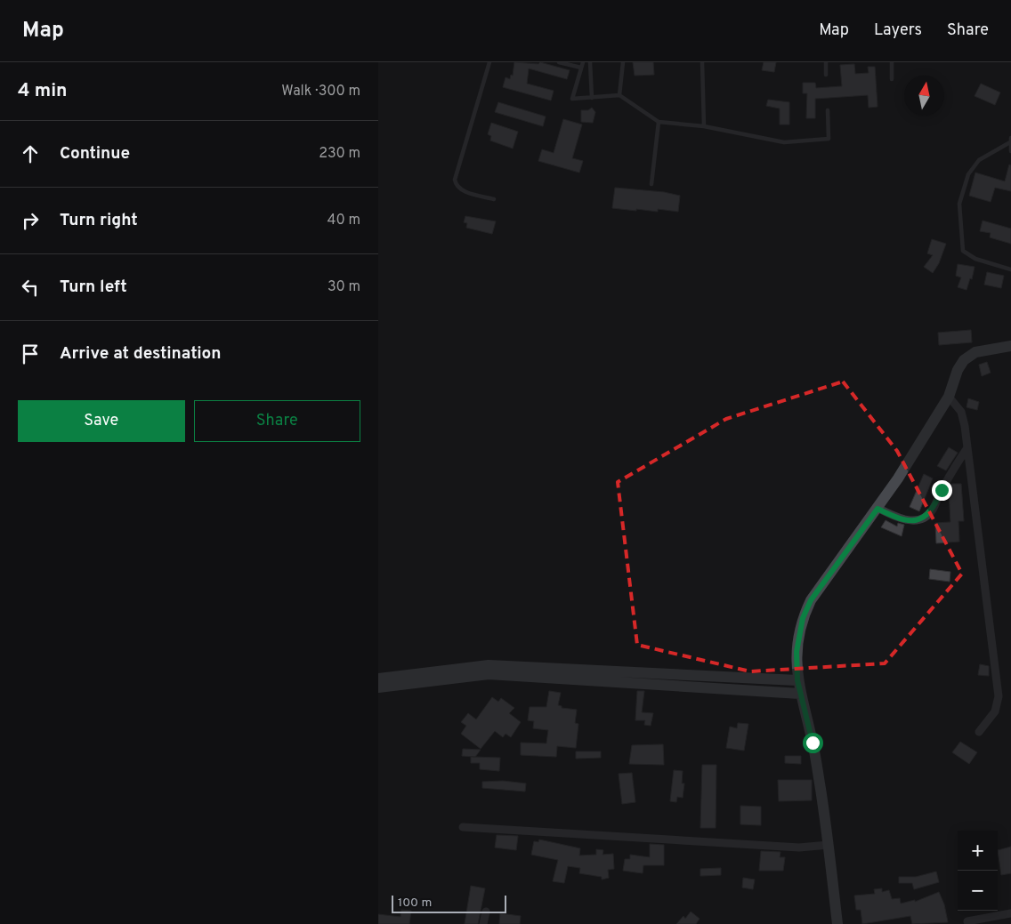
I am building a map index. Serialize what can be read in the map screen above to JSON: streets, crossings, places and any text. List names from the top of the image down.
{
  "scale_bar": "100 m",
  "north": "top",
  "page": {
    "header": "Map",
    "nav": ["Map", "Layers", "Share"],
    "heading": ["4 min", "Walk · 300 m"],
    "list": [
      ["Continue", "230 m"],
      ["Turn right", "40 m"],
      ["Turn left", "30 m"],
      "Arrive at destination"
    ],
    "buttons": ["Save", "Share"],
    "map_buttons": ["+", "−"],
    "scale": "100 m"
  }
}
